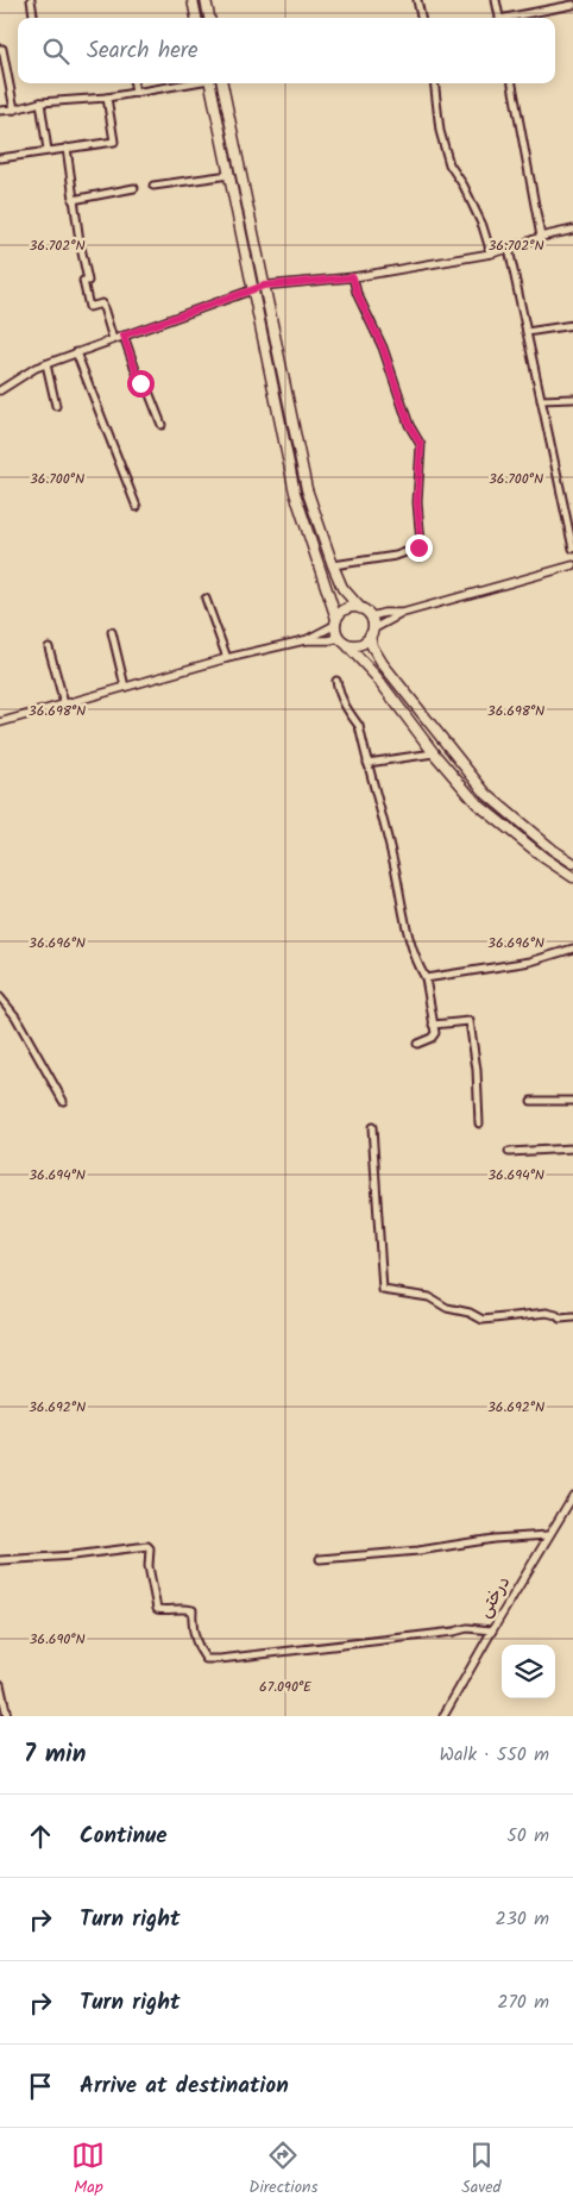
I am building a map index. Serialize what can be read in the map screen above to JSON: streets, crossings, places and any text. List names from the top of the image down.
{
  "streets": {
    "street": ["درختی"]
  },
  "page": {
    "search": "Search here",
    "heading": ["7 min", "Walk · 550 m"],
    "list": [
      ["Continue", "50 m"],
      ["Turn right", "230 m"],
      ["Turn right", "270 m"],
      "Arrive at destination"
    ],
    "nav": ["Map", "Directions", "Saved"]
  },
  "coordinates": [
    "36.702°N",
    "36.700°N",
    "36.698°N",
    "36.696°N",
    "36.694°N",
    "36.692°N",
    "36.690°N",
    "67.090°E"
  ]
}
